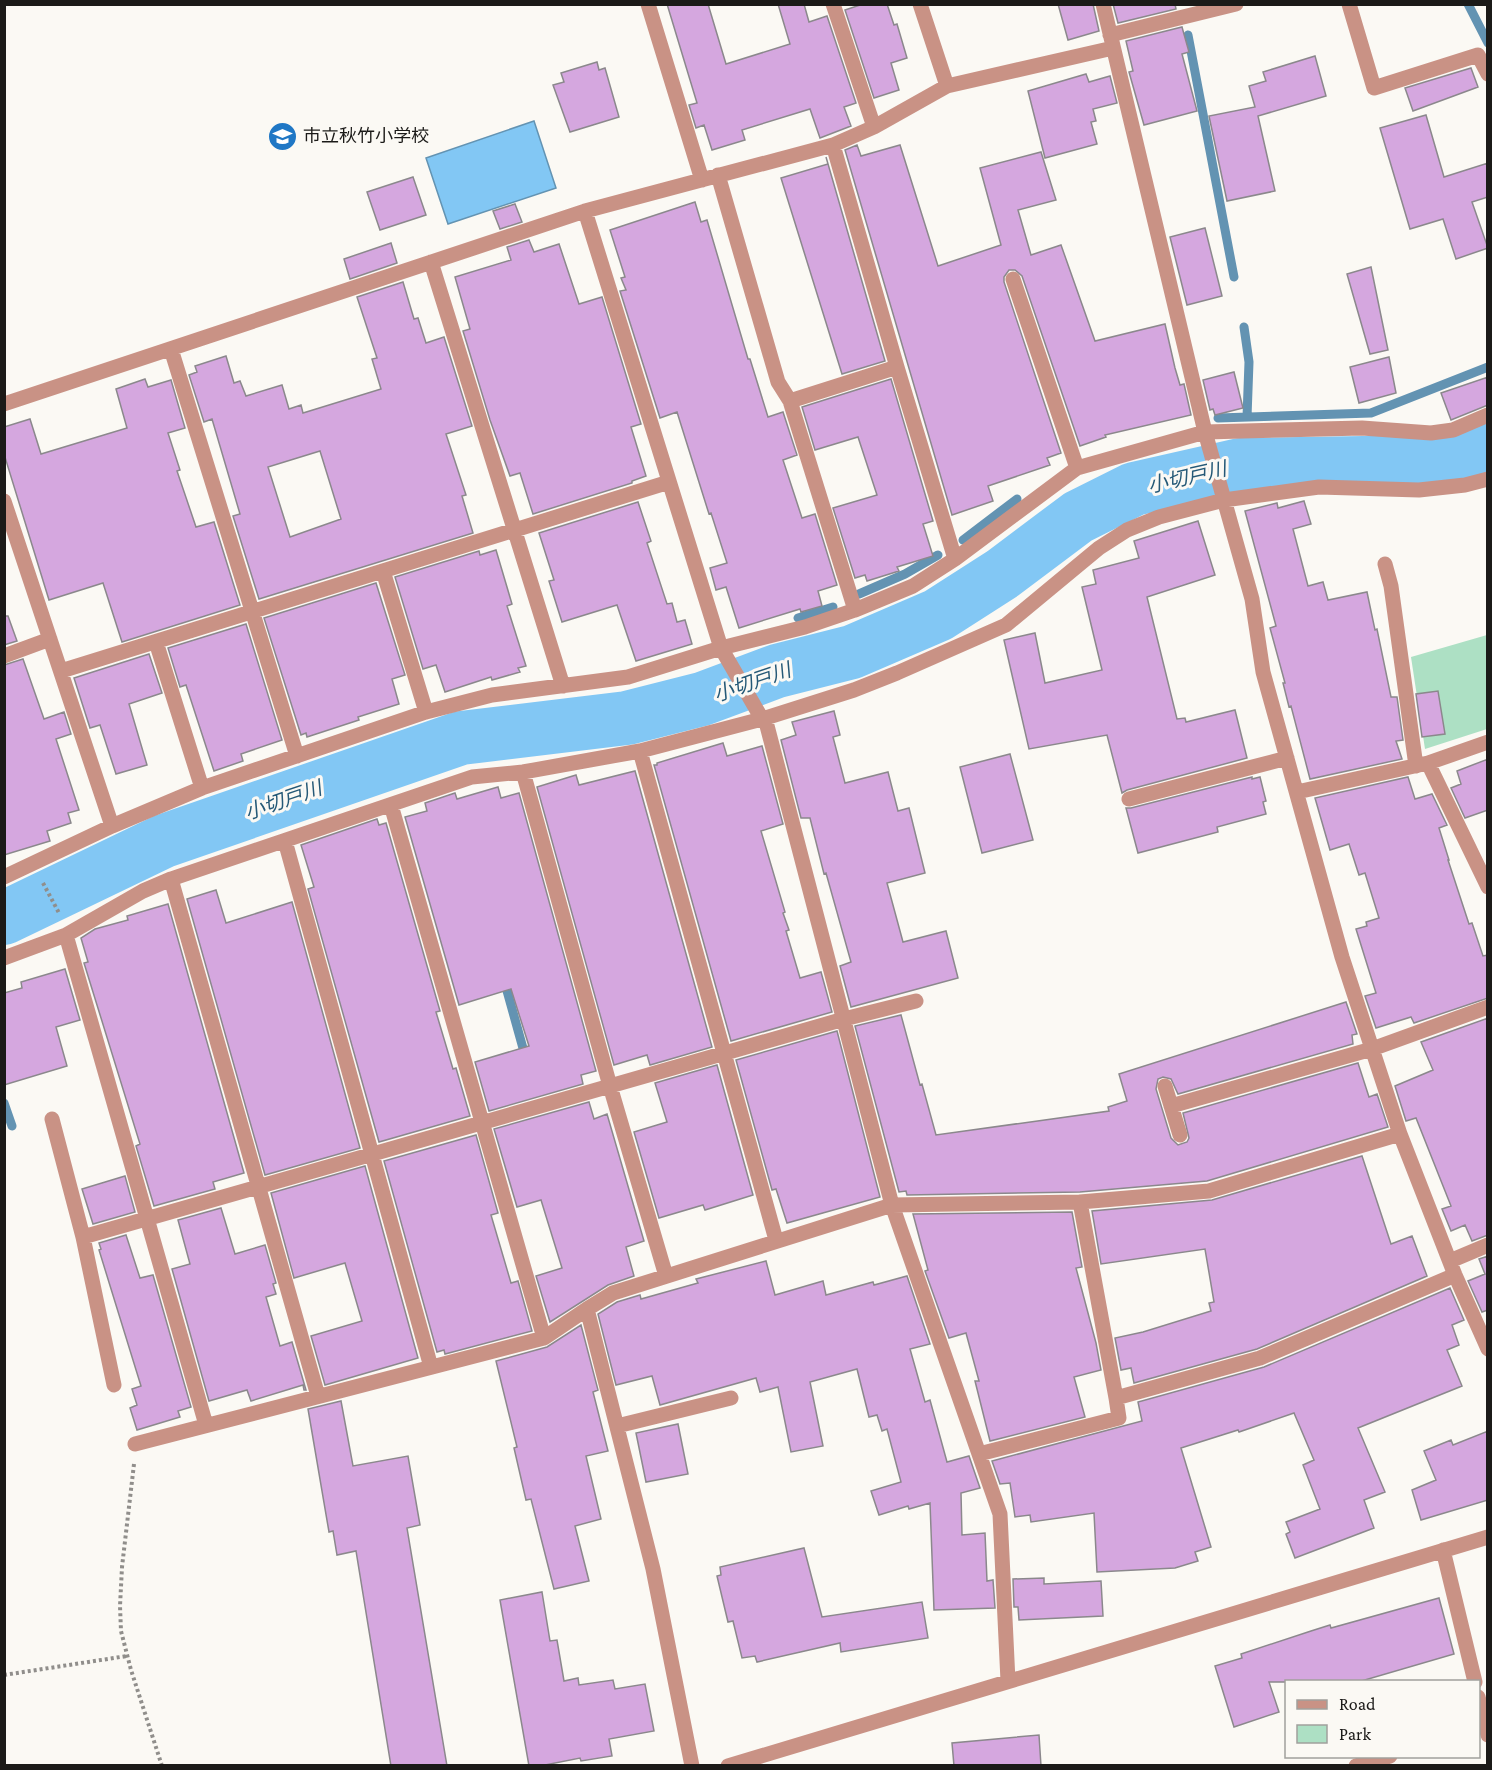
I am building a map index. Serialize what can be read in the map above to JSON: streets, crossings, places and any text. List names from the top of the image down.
{
  "water": ["小切戸川"],
  "places": {
    "school or university": ["市立秋竹小学校"]
  },
  "legend": ["Road", "Park"]
}
